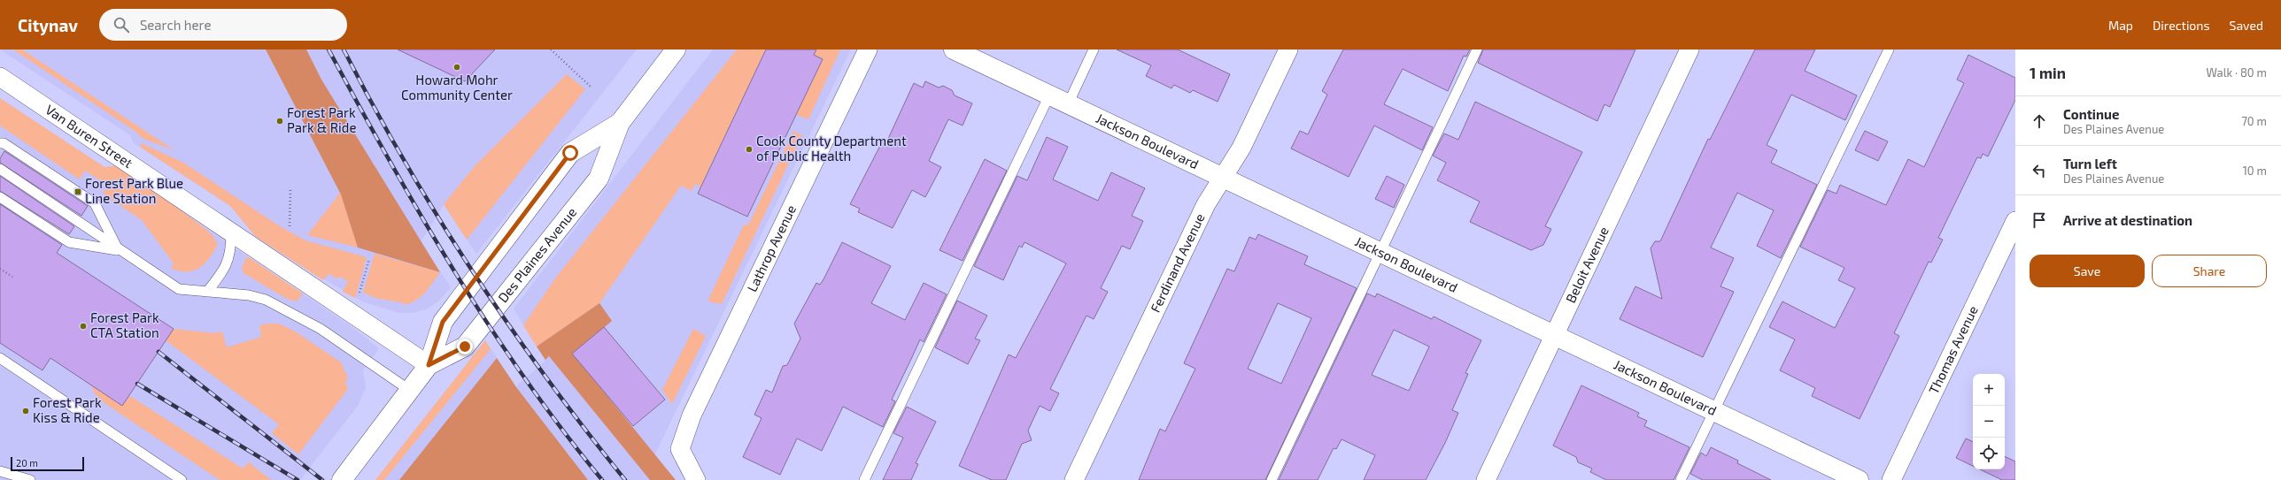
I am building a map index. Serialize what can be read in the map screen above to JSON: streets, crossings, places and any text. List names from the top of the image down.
{
  "streets": {
    "street": [
      "Van Buren Street",
      "Jackson Boulevard",
      "Lathrop Avenue",
      "Des Plaines Avenue",
      "Ferdinand Avenue",
      "Beloit Avenue",
      "Thomas Avenue"
    ]
  },
  "crossings": [
    ["Van Buren Street", "Des Plaines Avenue"],
    ["Jackson Boulevard", "Ferdinand Avenue"],
    ["Jackson Boulevard", "Beloit Avenue"]
  ],
  "places": {
    "other": [
      "Howard Mohr Community Center",
      "Forest Park Park & Ride",
      "Cook County Department of Public Health",
      "Forest Park CTA Station",
      "Forest Park Kiss & Ride"
    ],
    "transit": ["Forest Park Blue Line Station"]
  },
  "scale_bar": "20 m",
  "page": {
    "header": "Citynav",
    "search": "Search here",
    "nav": ["Map", "Directions", "Saved"],
    "heading": ["1 min", "Walk · 80 m"],
    "list": [
      ["Continue", "Des Plaines Avenue", "70 m"],
      ["Turn left", "Des Plaines Avenue", "10 m"],
      "Arrive at destination"
    ],
    "buttons": ["Save", "Share"],
    "map_buttons": ["+", "−"],
    "scale": "20 m"
  }
}
